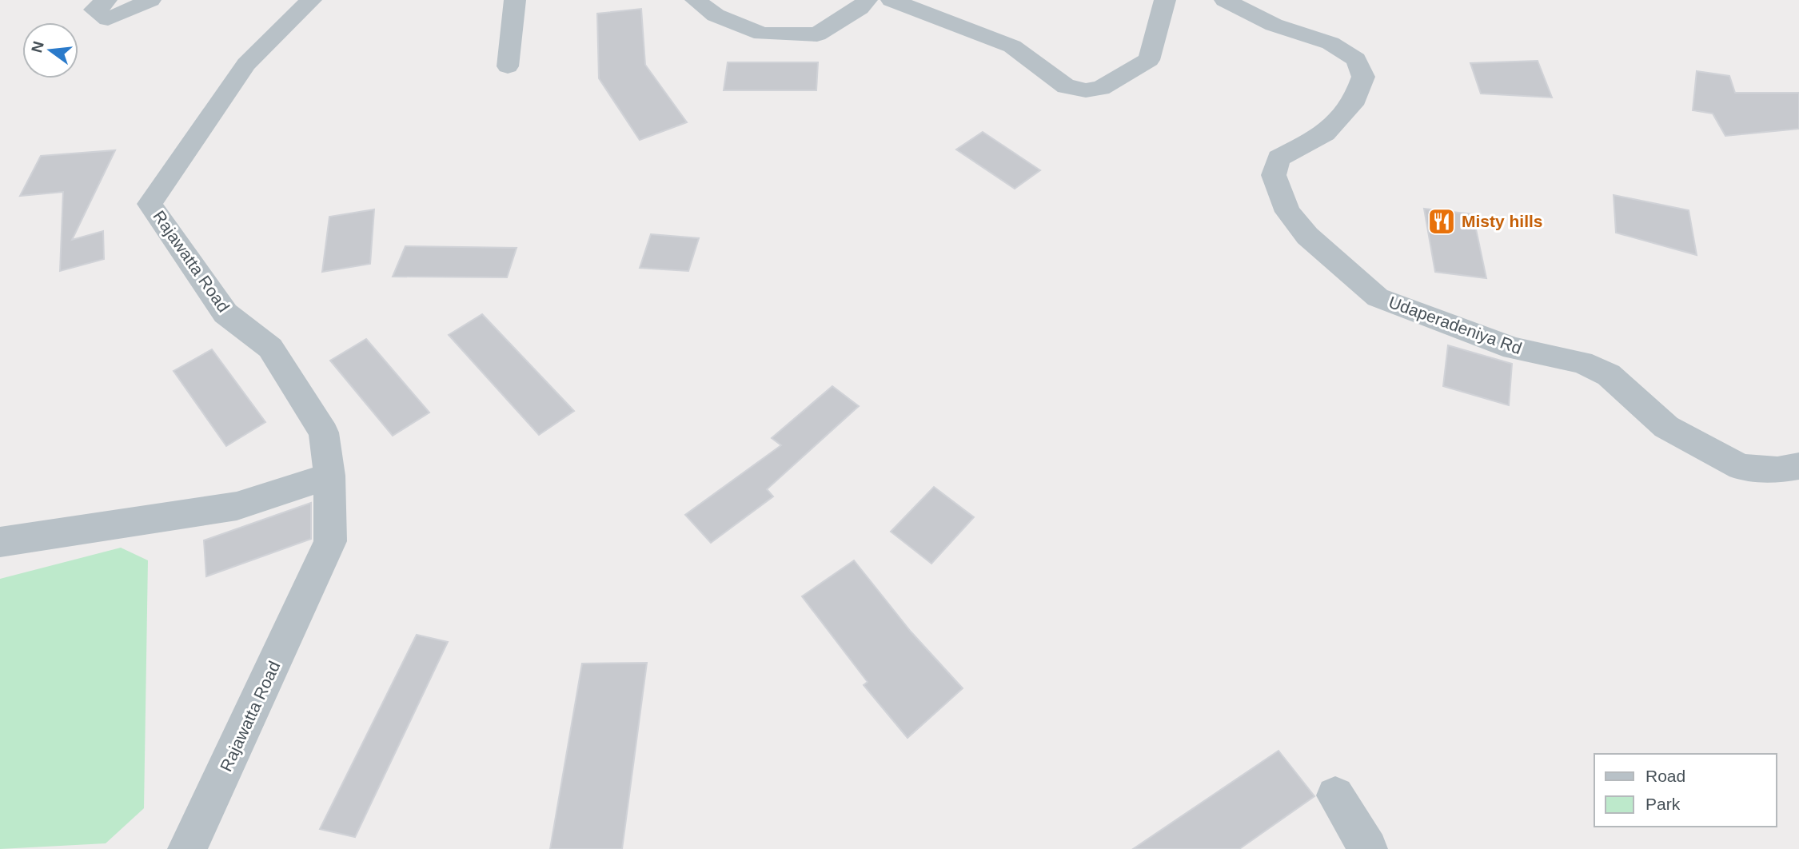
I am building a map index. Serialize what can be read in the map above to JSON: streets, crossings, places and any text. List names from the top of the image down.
{
  "streets": {
    "street": ["Rajawatta Road", "Udaperadeniya Rd"]
  },
  "places": {
    "restaurant": ["Misty hills"]
  },
  "legend": ["Road", "Park"],
  "north": "left"
}
